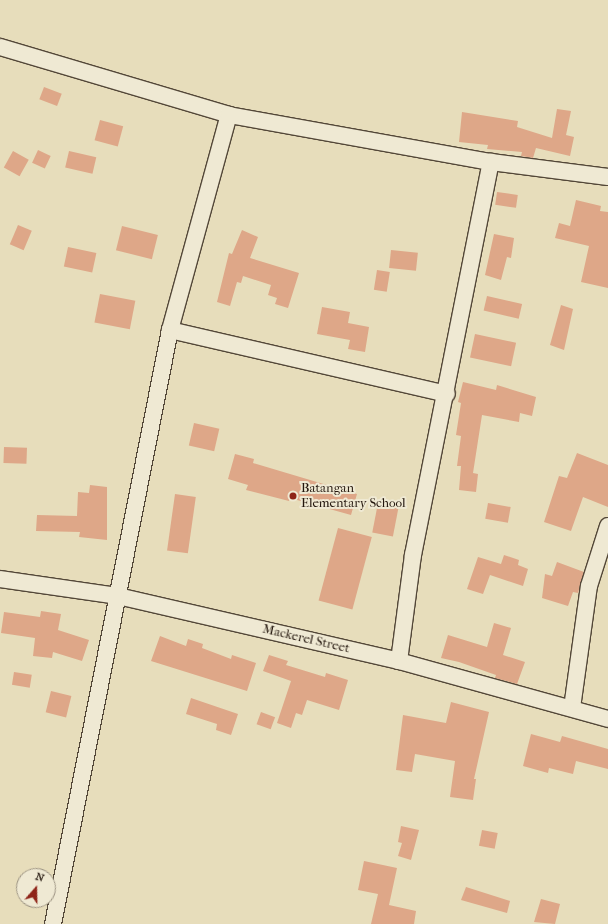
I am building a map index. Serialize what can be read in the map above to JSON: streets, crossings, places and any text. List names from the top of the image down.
{
  "streets": {
    "street": ["Mackerel Street"]
  },
  "places": ["Batangan Elementary School"],
  "north": "top"
}
